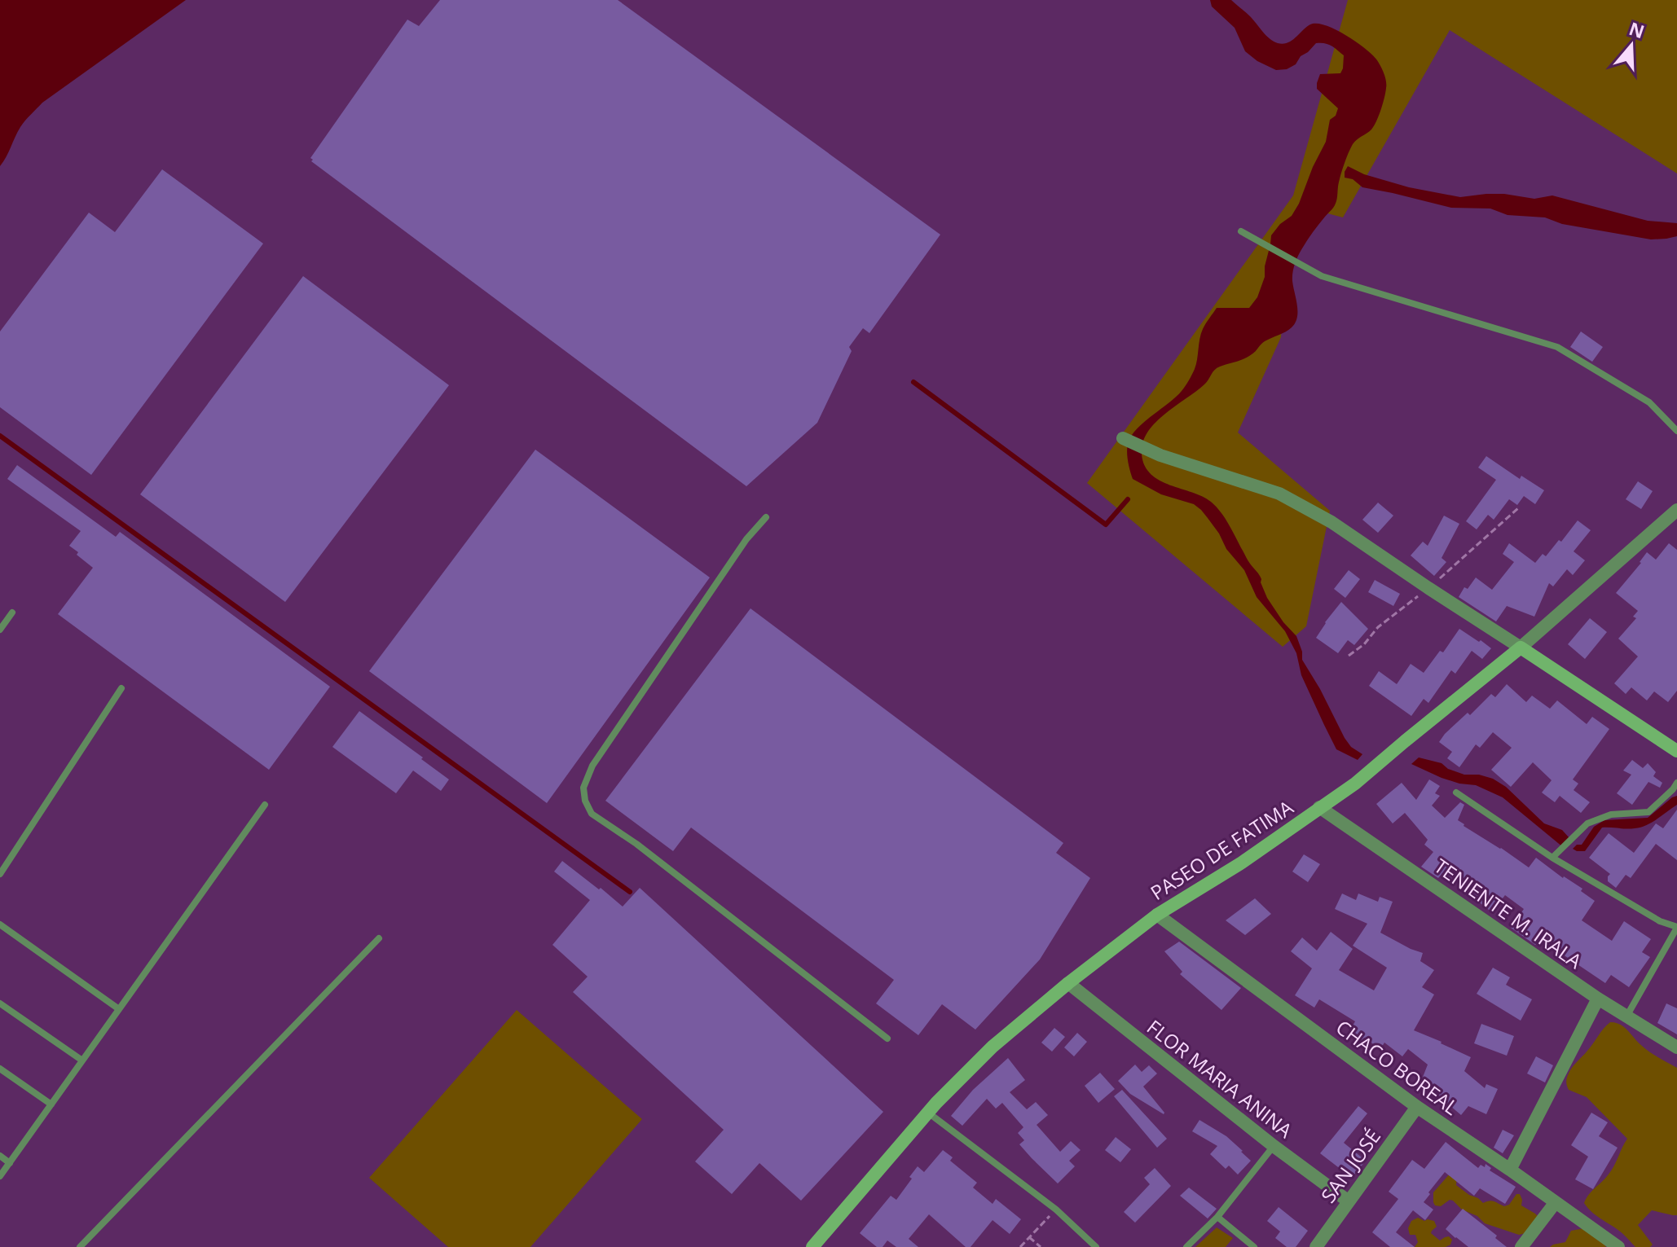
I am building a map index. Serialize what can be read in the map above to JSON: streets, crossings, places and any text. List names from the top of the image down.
{
  "streets": {
    "street": [
      "PASEO DE FATIMA",
      "TENIENTE M. IRALA",
      "CHACO BOREAL",
      "FLOR MARIA ANINA",
      "SAN JOSÉ"
    ]
  },
  "crossings": [
    ["PASEO DE FATIMA", "TENIENTE M. IRALA"],
    ["PASEO DE FATIMA", "CHACO BOREAL"],
    ["PASEO DE FATIMA", "FLOR MARIA ANINA"],
    ["CHACO BOREAL", "SAN JOSÉ"],
    ["FLOR MARIA ANINA", "SAN JOSÉ"]
  ],
  "north": "top"
}
